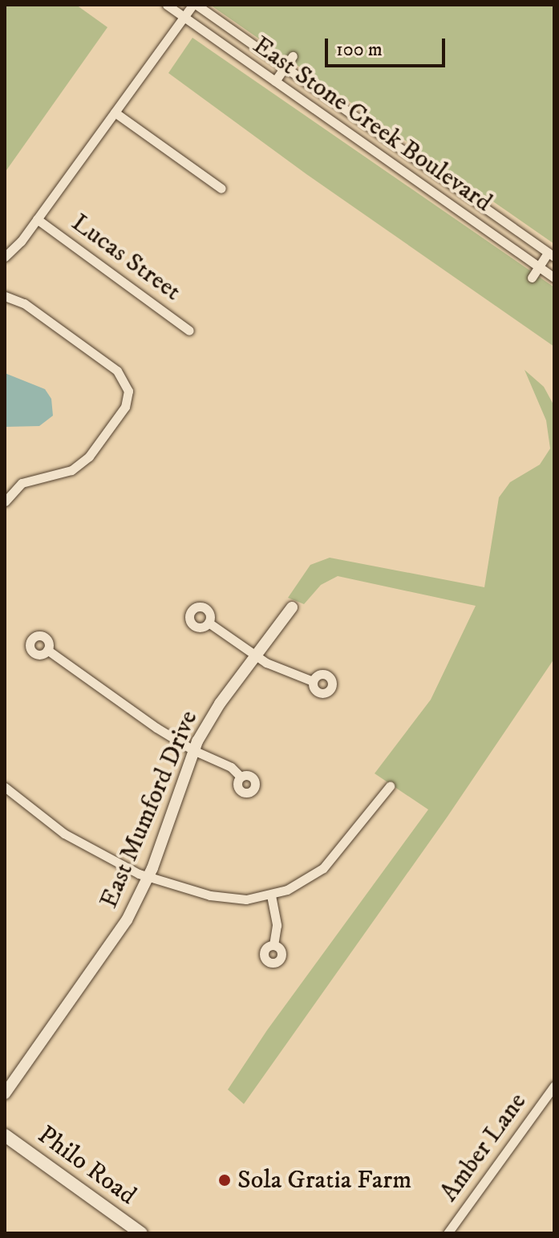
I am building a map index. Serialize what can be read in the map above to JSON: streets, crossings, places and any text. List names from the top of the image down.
{
  "streets": {
    "main road": ["Philo Road"],
    "street": [
      "East Stone Creek Boulevard",
      "Lucas Street",
      "East Mumford Drive",
      "Amber Lane"
    ]
  },
  "places": ["Sola Gratia Farm"],
  "scale_bar": "100 m"
}
